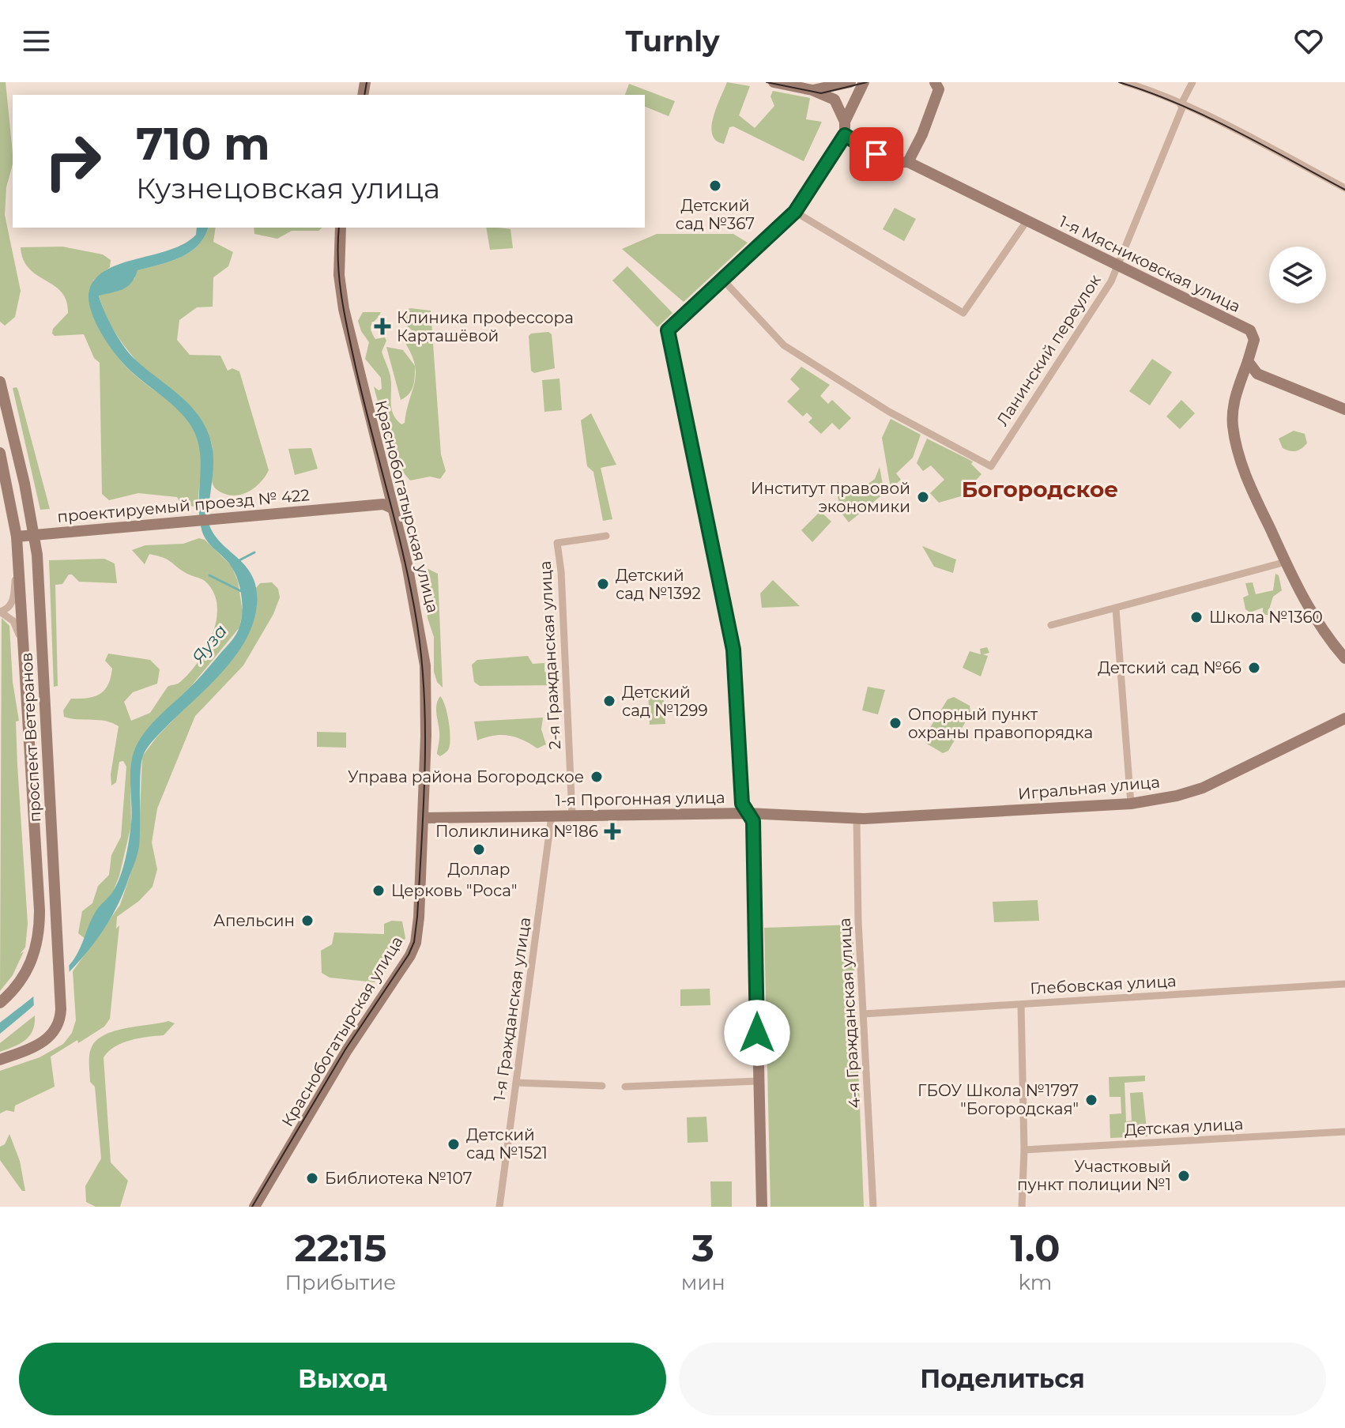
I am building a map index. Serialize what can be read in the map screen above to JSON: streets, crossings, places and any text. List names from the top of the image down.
{
  "streets": {
    "street": [
      "1-я Мясниковская улица",
      "Ланинский переулок",
      "проектируемый проезд № 422",
      "Краснобогатырская улица",
      "2-я Гражданская улица",
      "проспект Ветеранов",
      "Игральная улица",
      "1-я Прогонная улица",
      "Глебовская улица",
      "1-я Гражданская улица",
      "4-я Гражданская улица",
      "Детская улица"
    ]
  },
  "crossings": [
    ["1-я Мясниковская улица", "Ланинский переулок"],
    ["проектируемый проезд № 422", "Краснобогатырская улица"],
    ["проектируемый проезд № 422", "проспект Ветеранов"],
    ["Краснобогатырская улица", "1-я Прогонная улица"],
    ["2-я Гражданская улица", "1-я Прогонная улица"],
    ["Игральная улица", "1-я Прогонная улица"],
    ["Игральная улица", "4-я Гражданская улица"],
    ["1-я Прогонная улица", "1-я Гражданская улица"],
    ["1-я Прогонная улица", "4-я Гражданская улица"],
    ["Глебовская улица", "4-я Гражданская улица"]
  ],
  "districts": ["Богородское"],
  "water": ["Яуза"],
  "places": {
    "other": [
      "Детский сад №367",
      "Институт правовой экономики",
      "Детский сад №1392",
      "Школа №1360",
      "Детский сад №66",
      "Детский сад №1299",
      "Опорный пункт охраны правопорядка",
      "Управа района Богородское",
      "Доллар",
      "Церковь \"Роса\"",
      "Апельсин",
      "ГБОУ Школа №1797 \"Богородская\"",
      "Детский сад №1521",
      "Участковый пункт полиции №1",
      "Библиотека №107"
    ],
    "health": ["Клиника профессора Карташёвой", "Поликлиника №186"]
  },
  "page": {
    "header": "Turnly",
    "turn": ["710 m", "Кузнецовская улица"],
    "eta": [
      "22:15",
      "Прибытие",
      "3",
      "мин",
      "1.0",
      "km"
    ],
    "buttons": ["Выход", "Поделиться"]
  }
}
